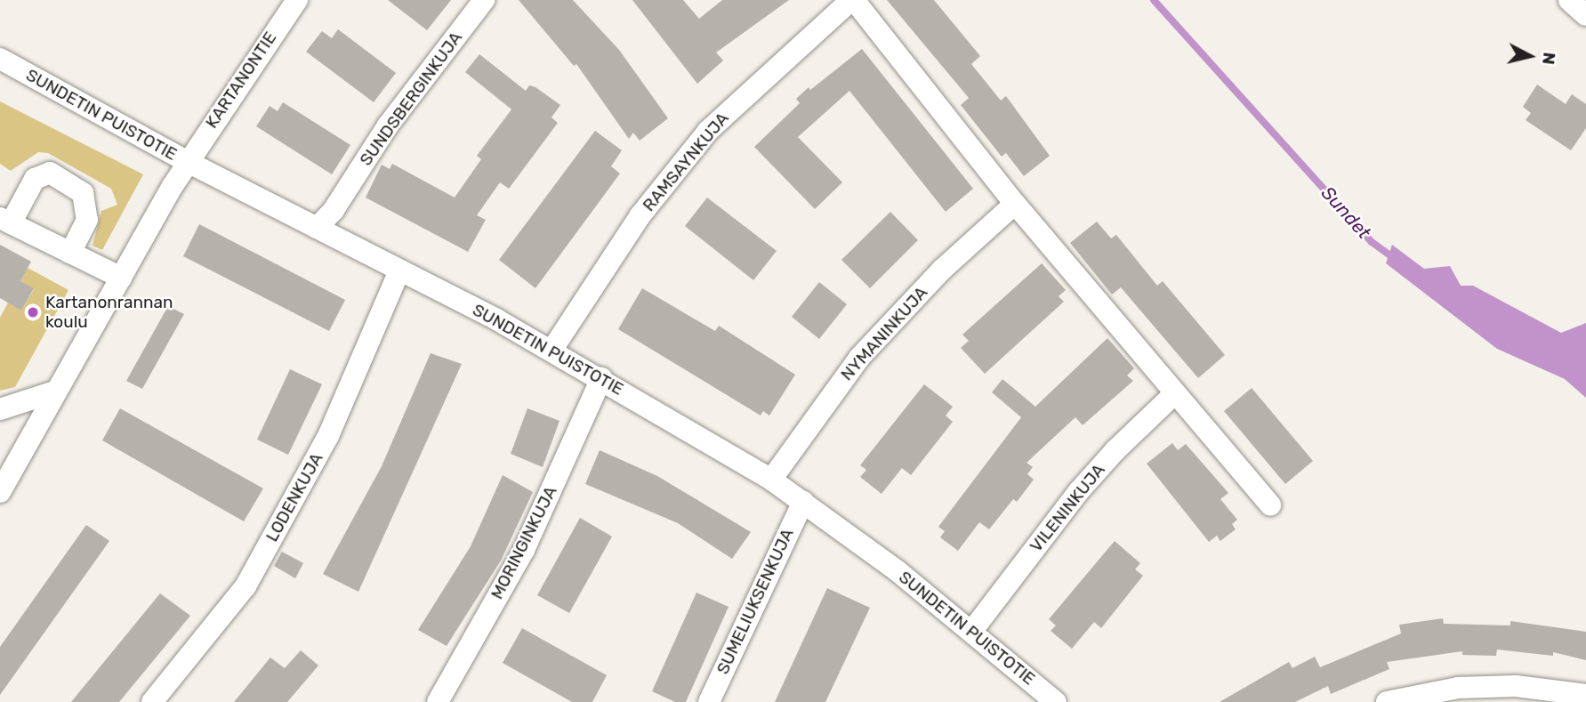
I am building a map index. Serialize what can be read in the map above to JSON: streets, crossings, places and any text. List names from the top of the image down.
{
  "streets": {
    "street": [
      "KARTANONTIE",
      "SUNDSBERGINKUJA",
      "SUNDETIN PUISTOTIE",
      "RAMSAYNKUJA",
      "NYMANINKUJA",
      "LODENKUJA",
      "VILENINKUJA",
      "MORINGINKUJA",
      "SUMELIUKSENKUJA"
    ]
  },
  "crossings": [
    ["KARTANONTIE", "SUNDETIN PUISTOTIE"],
    ["SUNDSBERGINKUJA", "SUNDETIN PUISTOTIE"],
    ["SUNDETIN PUISTOTIE", "RAMSAYNKUJA"],
    ["SUNDETIN PUISTOTIE", "NYMANINKUJA"],
    ["SUNDETIN PUISTOTIE", "LODENKUJA"],
    ["SUNDETIN PUISTOTIE", "VILENINKUJA"],
    ["SUNDETIN PUISTOTIE", "MORINGINKUJA"],
    ["SUNDETIN PUISTOTIE", "SUMELIUKSENKUJA"]
  ],
  "water": ["Sundet"],
  "places": ["Kartanonrannan koulu"],
  "north": "right"
}
